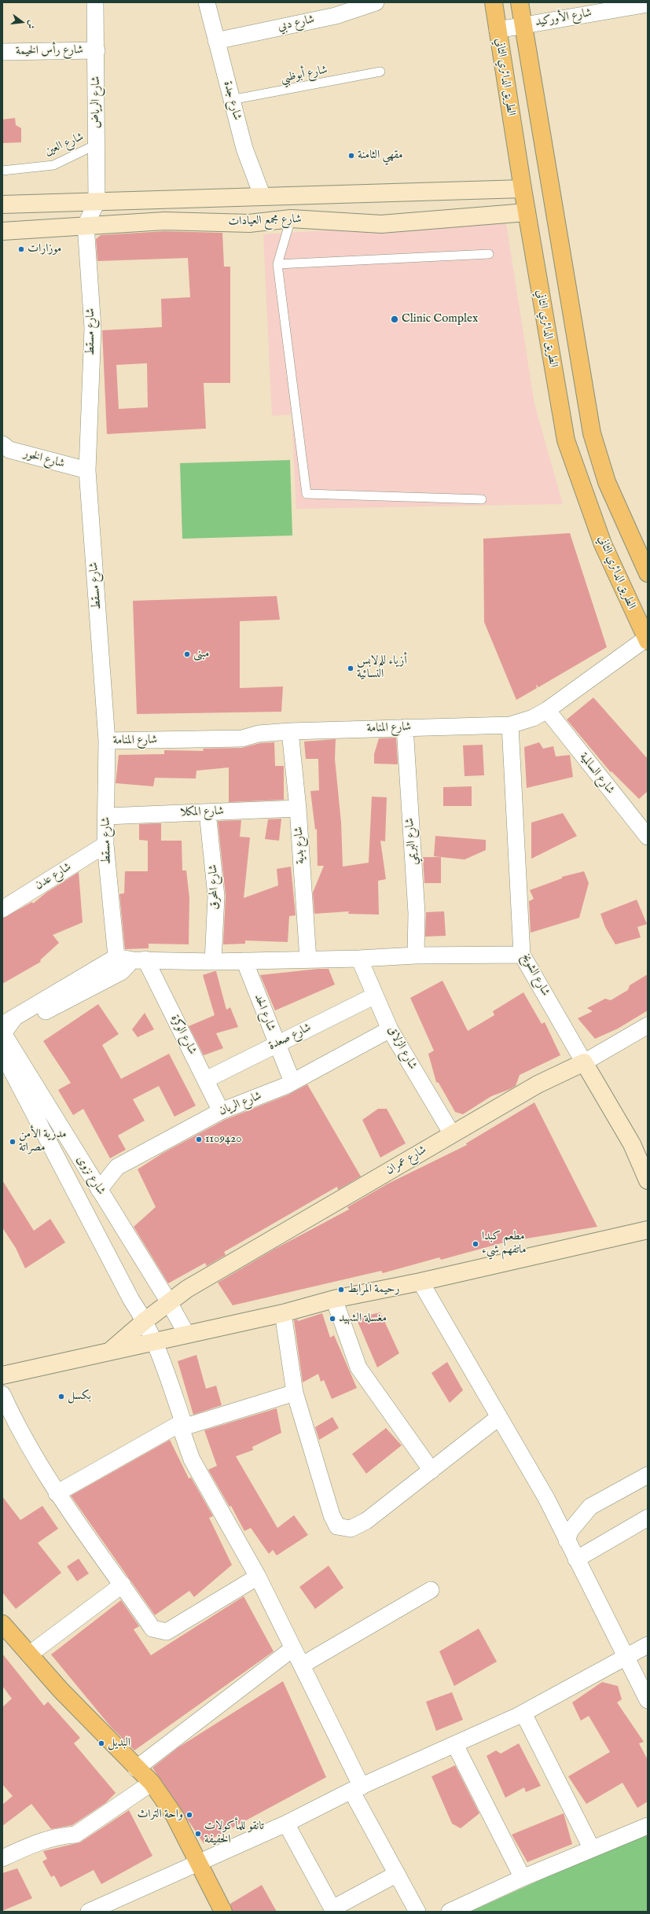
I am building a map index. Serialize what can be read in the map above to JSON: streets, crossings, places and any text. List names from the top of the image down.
{
  "streets": {
    "main road": [
      "الطريق الدائري الثاني",
      "شارع مجمع العيادات",
      "شارع الشويخ",
      "شارع عمران"
    ],
    "street": [
      "شارع الأوركيد",
      "شارع دبي",
      "شارع رأس الخيمة",
      "شارع جدة",
      "شارع الرياض",
      "شارع مسقط",
      "شارع الخور",
      "شارع المنامة",
      "شارع السالمية",
      "شارع المكلا",
      "شارع البريمي",
      "شارع بدية",
      "شارع عدن",
      "شارع المحرق",
      "شارع الحد",
      "شارع الوكرة",
      "شارع صعدة",
      "شارع الزلاق",
      "شارع الريان",
      "شارع نزوى"
    ],
    "lane": ["شارع أبوظبي", "شارع العين"]
  },
  "crossings": [
    ["شارع الأوركيد", "الطريق الدائري الثاني"],
    ["شارع دبي", "شارع جدة"],
    ["شارع رأس الخيمة", "شارع الرياض"],
    ["شارع أبوظبي", "شارع جدة"],
    ["الطريق الدائري الثاني", "شارع مجمع العيادات"],
    ["الطريق الدائري الثاني", "شارع المنامة"],
    ["شارع جدة", "شارع مجمع العيادات"],
    ["شارع الرياض", "شارع العين"],
    ["شارع الرياض", "شارع مجمع العيادات"],
    ["شارع الرياض", "شارع مسقط"],
    ["شارع مجمع العيادات", "شارع مسقط"],
    ["شارع مسقط", "شارع الخور"],
    ["شارع مسقط", "شارع المنامة"],
    ["شارع مسقط", "شارع المكلا"],
    ["شارع مسقط", "شارع عدن"],
    ["شارع المنامة", "شارع السالمية"],
    ["شارع المنامة", "شارع البريمي"],
    ["شارع المنامة", "شارع بدية"],
    ["شارع المنامة", "شارع الشويخ"],
    ["شارع المكلا", "شارع بدية"],
    ["شارع المكلا", "شارع المحرق"],
    ["شارع الشويخ", "شارع عمران"],
    ["شارع الحد", "شارع صعدة"],
    ["شارع الحد", "شارع الريان"],
    ["شارع الوكرة", "شارع صعدة"],
    ["شارع الوكرة", "شارع الريان"],
    ["شارع صعدة", "شارع الزلاق"],
    ["شارع الزلاق", "شارع الريان"],
    ["شارع الزلاق", "شارع عمران"],
    ["شارع الريان", "شارع نزوى"],
    ["شارع عمران", "شارع نزوى"]
  ],
  "places": [
    "مقهي الثامنة",
    "موزارات",
    "Clinic Complex",
    "مبنى",
    "أزياء للمﻻبس النسائية",
    "1109420",
    "مدرية الأمن مصراتة",
    "مطعم كبدا ماتفهم شيء",
    "رحيمة المرابط",
    "مغسلة الشهيد",
    "بكسل",
    "البديل",
    "واحة التراث",
    "تانقو للمأكولات الخفيفة"
  ],
  "north": "right"
}
